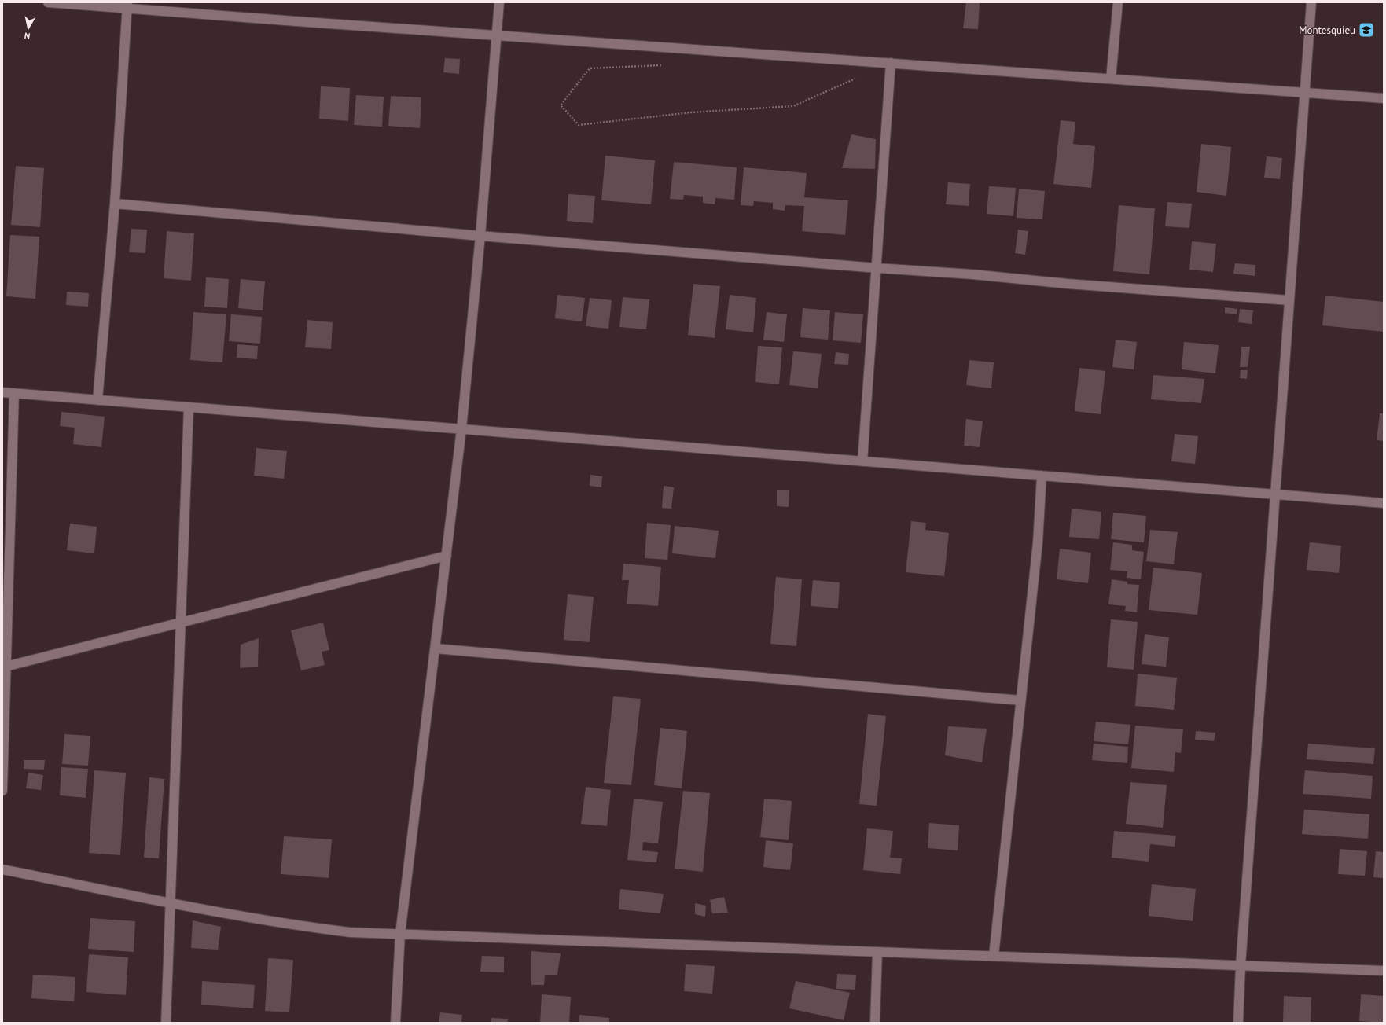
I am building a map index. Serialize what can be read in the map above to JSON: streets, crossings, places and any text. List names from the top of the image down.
{
  "places": {
    "school or university": ["Montesquieu"]
  },
  "north": "bottom"
}
